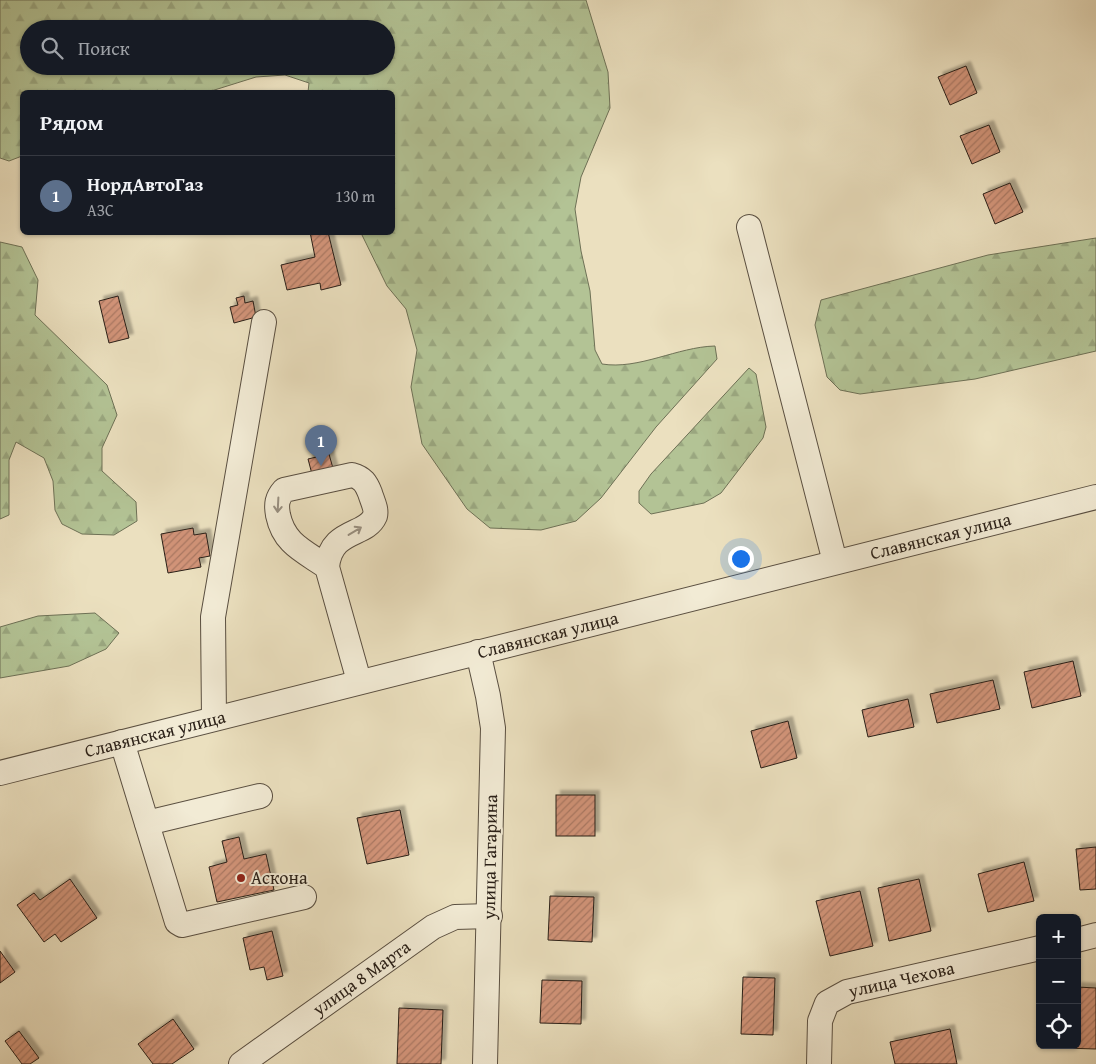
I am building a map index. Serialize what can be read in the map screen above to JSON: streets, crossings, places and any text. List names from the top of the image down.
{
  "streets": {
    "street": [
      "Славянская улица",
      "улица Гагарина",
      "улица 8 Марта",
      "улица Чехова"
    ]
  },
  "crossings": [
    ["Славянская улица", "улица Гагарина"],
    ["улица Гагарина", "улица 8 Марта"]
  ],
  "places": ["Аскона"],
  "page": {
    "search": "Поиск",
    "heading": "Рядом",
    "list": [
      {
        "mark": "1",
        "name": "НордАвтоГаз",
        "note": "АЗС",
        "value": "130 m"
      }
    ],
    "pins": "1",
    "map_buttons": ["+", "−"]
  }
}
